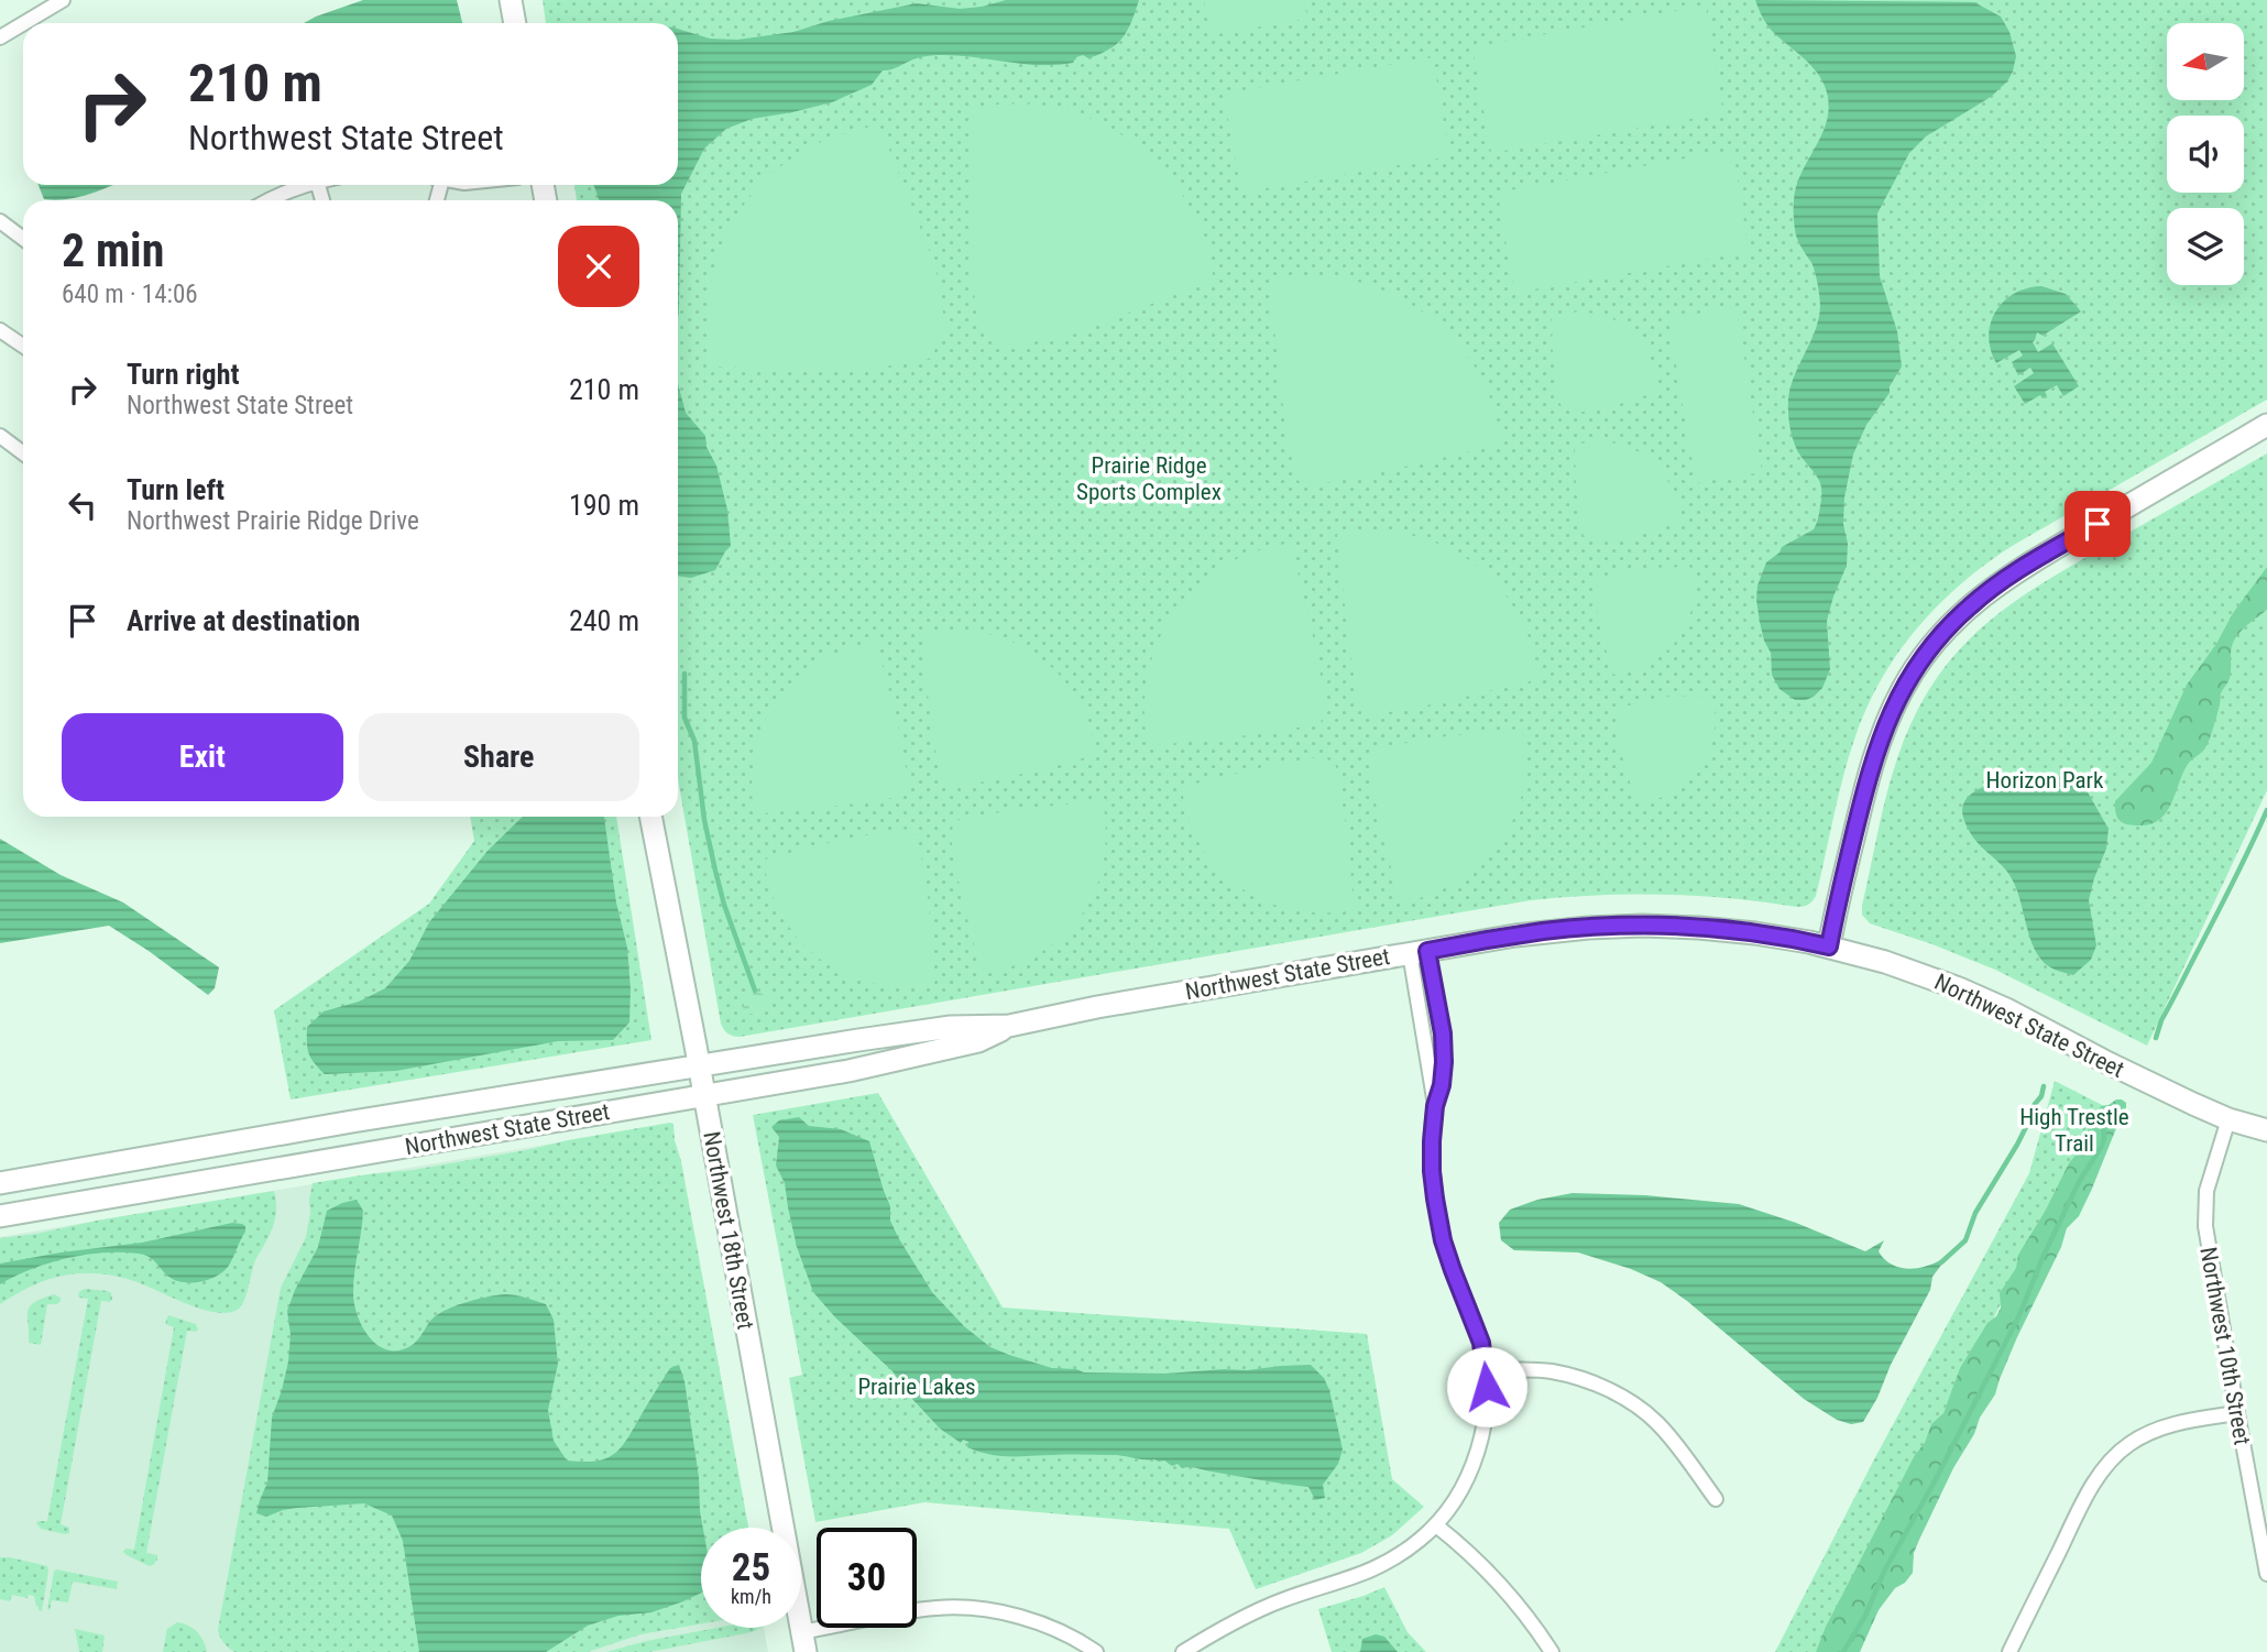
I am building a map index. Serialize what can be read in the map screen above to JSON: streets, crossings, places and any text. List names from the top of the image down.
{
  "streets": {
    "main road": ["Northwest State Street", "Northwest 18th Street"],
    "street": ["Northwest 10th Street"]
  },
  "crossings": [
    ["Northwest State Street", "Northwest 18th Street"],
    ["Northwest State Street", "Northwest 10th Street"]
  ],
  "parks": [
    "Prairie Ridge Sports Complex",
    "Horizon Park",
    "High Trestle Trail",
    "Prairie Lakes"
  ],
  "north": "left",
  "page": {
    "turn": ["210 m", "Northwest State Street"],
    "heading": ["2 min", "640 m · 14:06"],
    "list": [
      {
        "name": "Turn right",
        "note": "Northwest State Street",
        "value": "210 m"
      },
      {
        "name": "Turn left",
        "note": "Northwest Prairie Ridge Drive",
        "value": "190 m"
      },
      {
        "name": "Arrive at destination",
        "value": "240 m"
      }
    ],
    "buttons": ["Exit", "Share"],
    "speed": "25 km/h",
    "limit": "30"
  }
}
